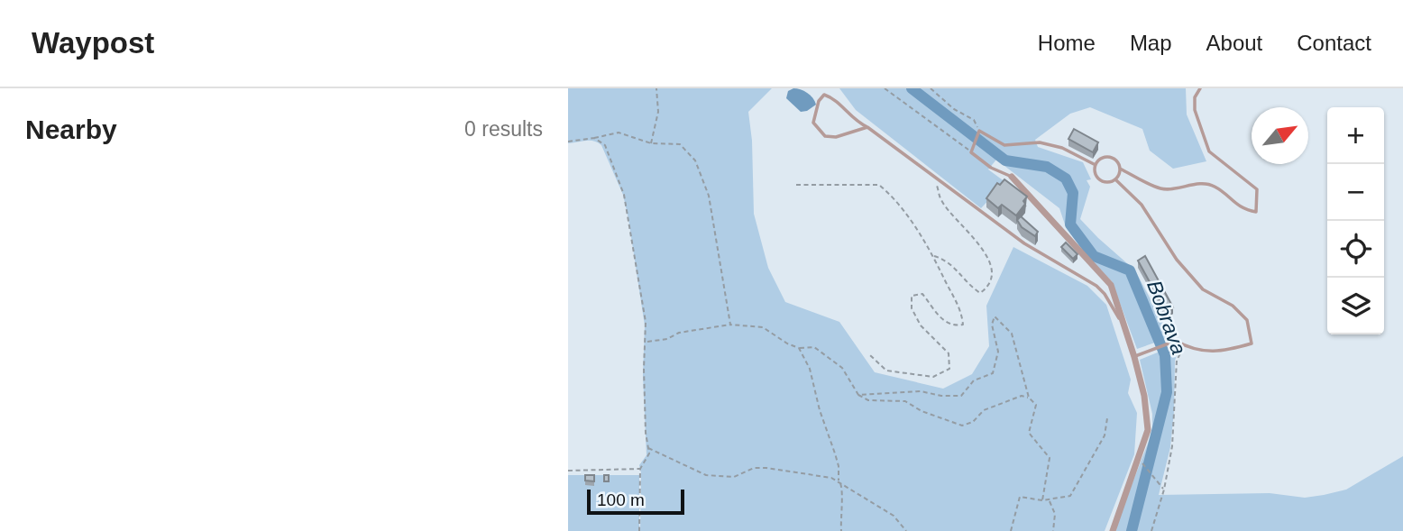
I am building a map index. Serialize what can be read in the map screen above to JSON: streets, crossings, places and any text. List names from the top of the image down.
{
  "water": ["Bobrava"],
  "scale_bar": "100 m",
  "north": "top right",
  "page": {
    "header": "Waypost",
    "nav": [
      "Home",
      "Map",
      "About",
      "Contact"
    ],
    "heading": ["Nearby", "0 results"],
    "map_buttons": ["+", "−"],
    "scale": "100 m"
  }
}
